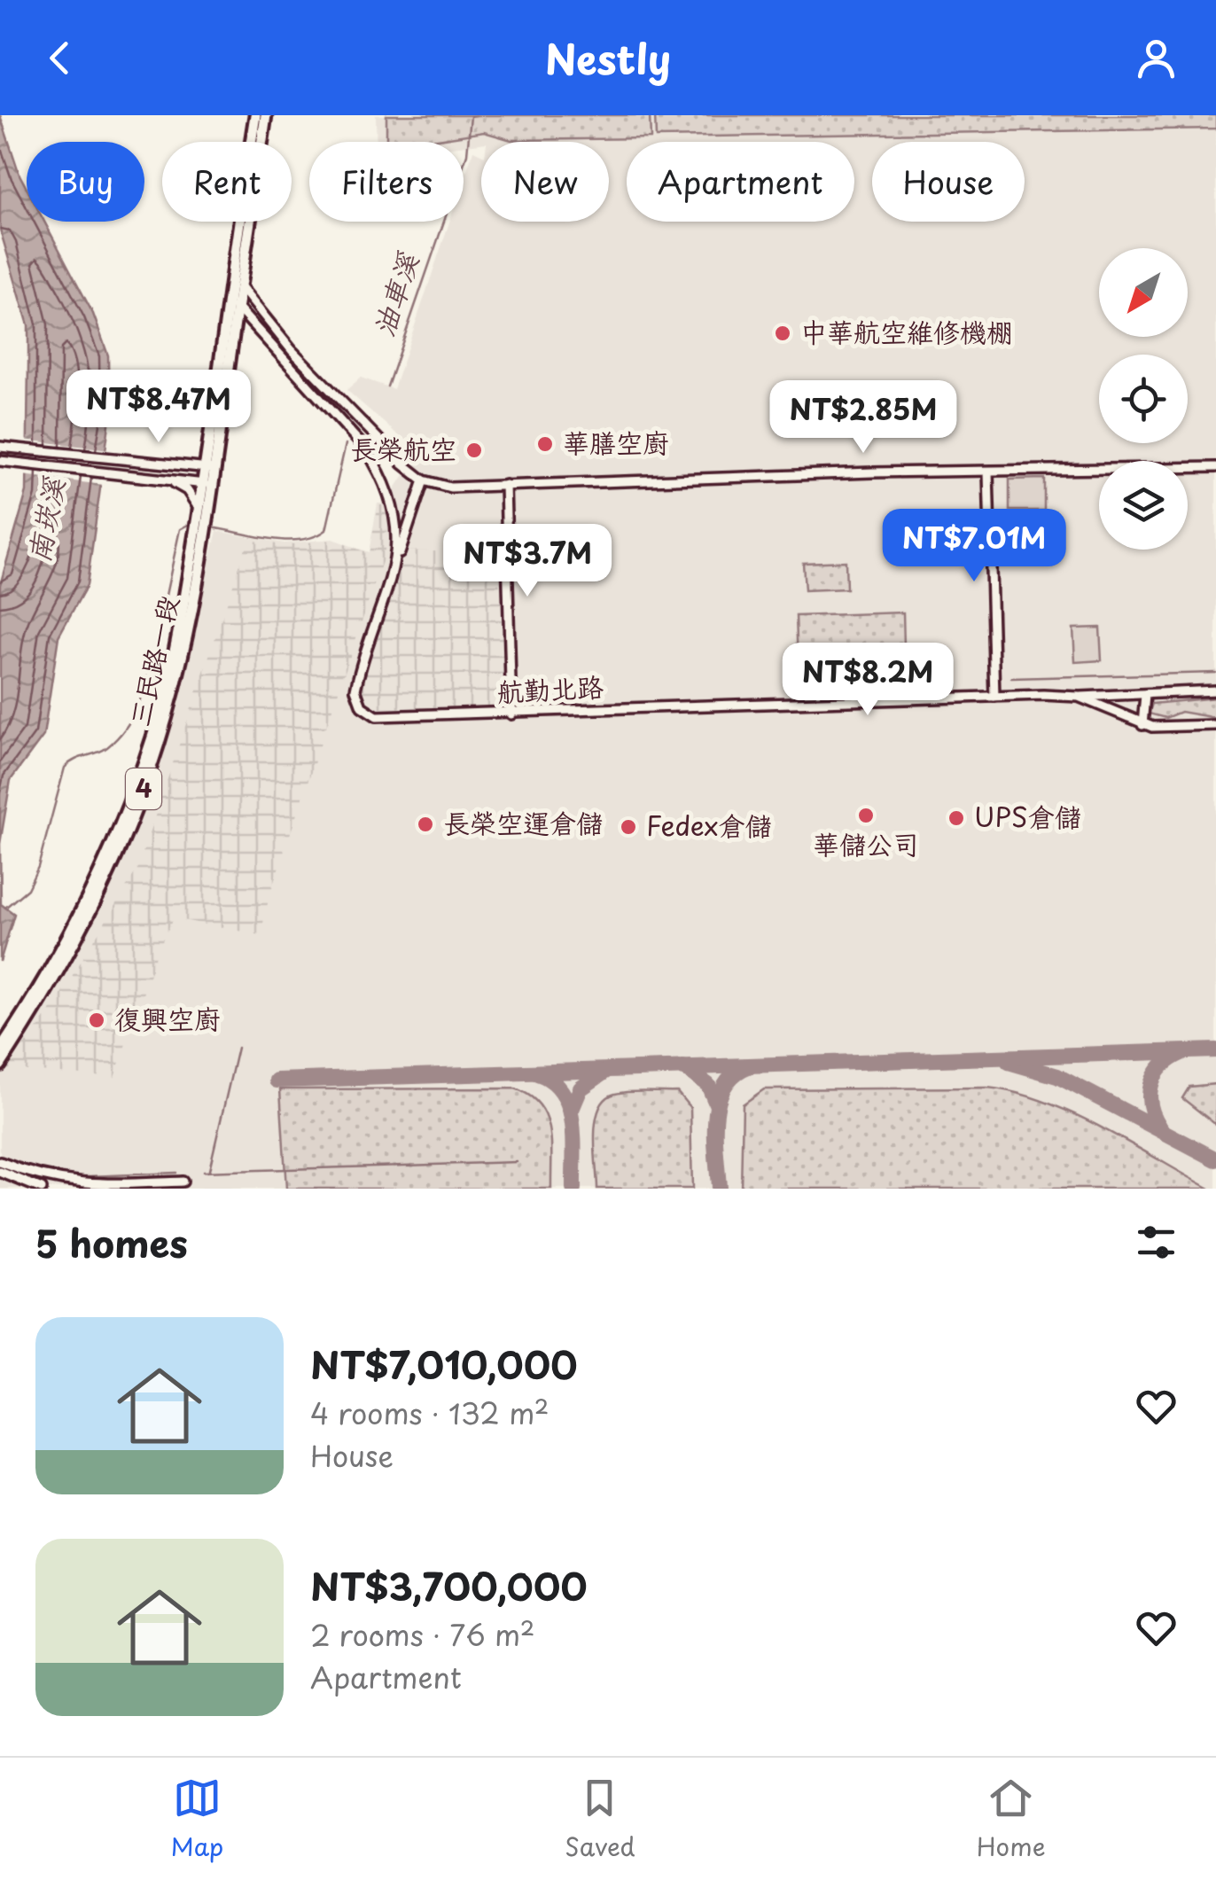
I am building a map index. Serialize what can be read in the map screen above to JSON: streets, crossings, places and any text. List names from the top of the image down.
{
  "streets": {
    "main road": ["三民路一段", "4"],
    "street": ["航勤北路"]
  },
  "crossings": [
    ["三民路一段", "航勤北路"],
    ["三民路一段", "4"],
    ["航勤北路", "4"]
  ],
  "water": ["油車溪", "南崁溪"],
  "places": [
    "中華航空維修機棚",
    "華膳空廚",
    "長榮航空",
    "華儲公司",
    "UPS倉儲",
    "長榮空運倉儲",
    "Fedex倉儲",
    "復興空廚"
  ],
  "north": "bottom left",
  "page": {
    "header": "Nestly",
    "chip": [
      "Buy",
      "Rent",
      "Filters",
      "New",
      "Apartment",
      "House"
    ],
    "price": [
      "NT$8.47M",
      "NT$2.85M",
      "NT$7.01M",
      "NT$3.7M",
      "NT$8.2M"
    ],
    "heading": "5 homes",
    "list": [
      {
        "name": "NT$7,010,000",
        "note": "4 rooms · 132 m² · House"
      },
      {
        "name": "NT$3,700,000",
        "note": "2 rooms · 76 m² · Apartment"
      }
    ],
    "tabs": ["Map", "Saved", "Home"]
  }
}
